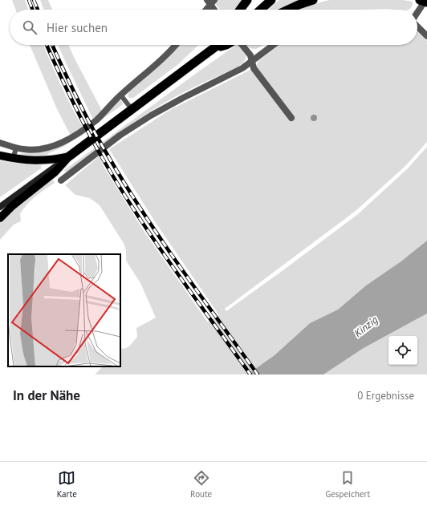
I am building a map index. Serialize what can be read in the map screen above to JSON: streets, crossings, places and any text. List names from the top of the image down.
{
  "water": ["Kinzig"],
  "page": {
    "search": "Hier suchen",
    "heading": ["In der Nähe", "0 Ergebnisse"],
    "nav": ["Karte", "Route", "Gespeichert"]
  }
}
